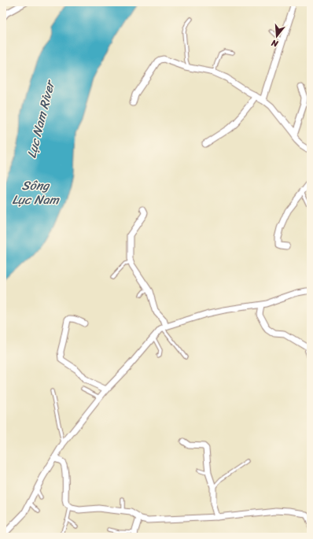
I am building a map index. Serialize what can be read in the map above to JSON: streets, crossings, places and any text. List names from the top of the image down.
{
  "water": ["Lục Nam River", "Sông Lục Nam"],
  "north": "bottom"
}
